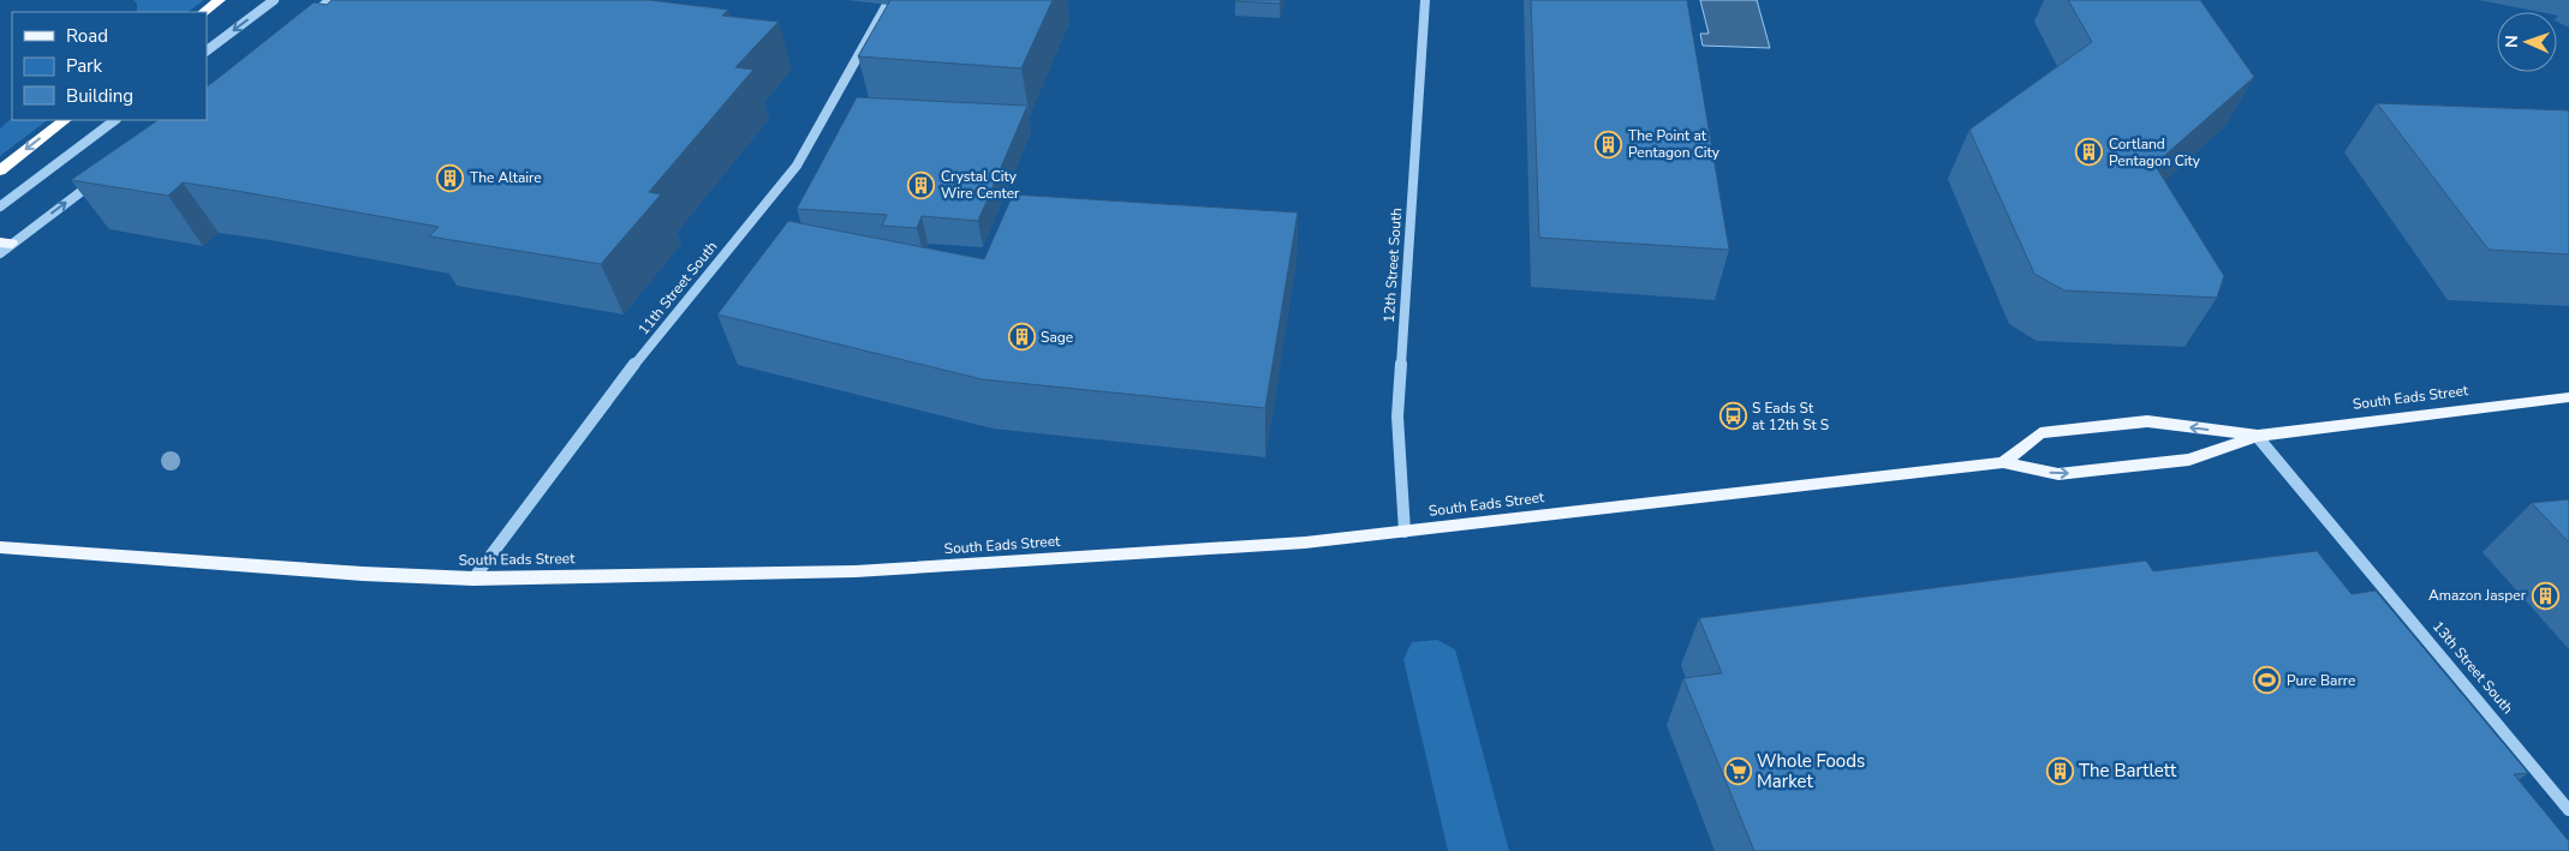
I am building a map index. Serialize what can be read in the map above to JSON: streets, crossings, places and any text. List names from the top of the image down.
{
  "streets": {
    "main road": ["South Eads Street"],
    "street": ["12th Street South", "11th Street South", "13th Street South"]
  },
  "crossings": [
    ["12th Street South", "South Eads Street"],
    ["11th Street South", "South Eads Street"],
    ["South Eads Street", "13th Street South"]
  ],
  "places": {
    "building": [
      "The Point at Pentagon City",
      "Cortland Pentagon City",
      "The Altaire",
      "Crystal City Wire Center",
      "Sage",
      "Amazon Jasper",
      "The Bartlett"
    ],
    "bus stop": ["S Eads St at 12th St S"],
    "sports": ["Pure Barre"],
    "supermarket": ["Whole Foods Market"]
  },
  "legend": ["Road", "Park", "Building"],
  "north": "left"
}
